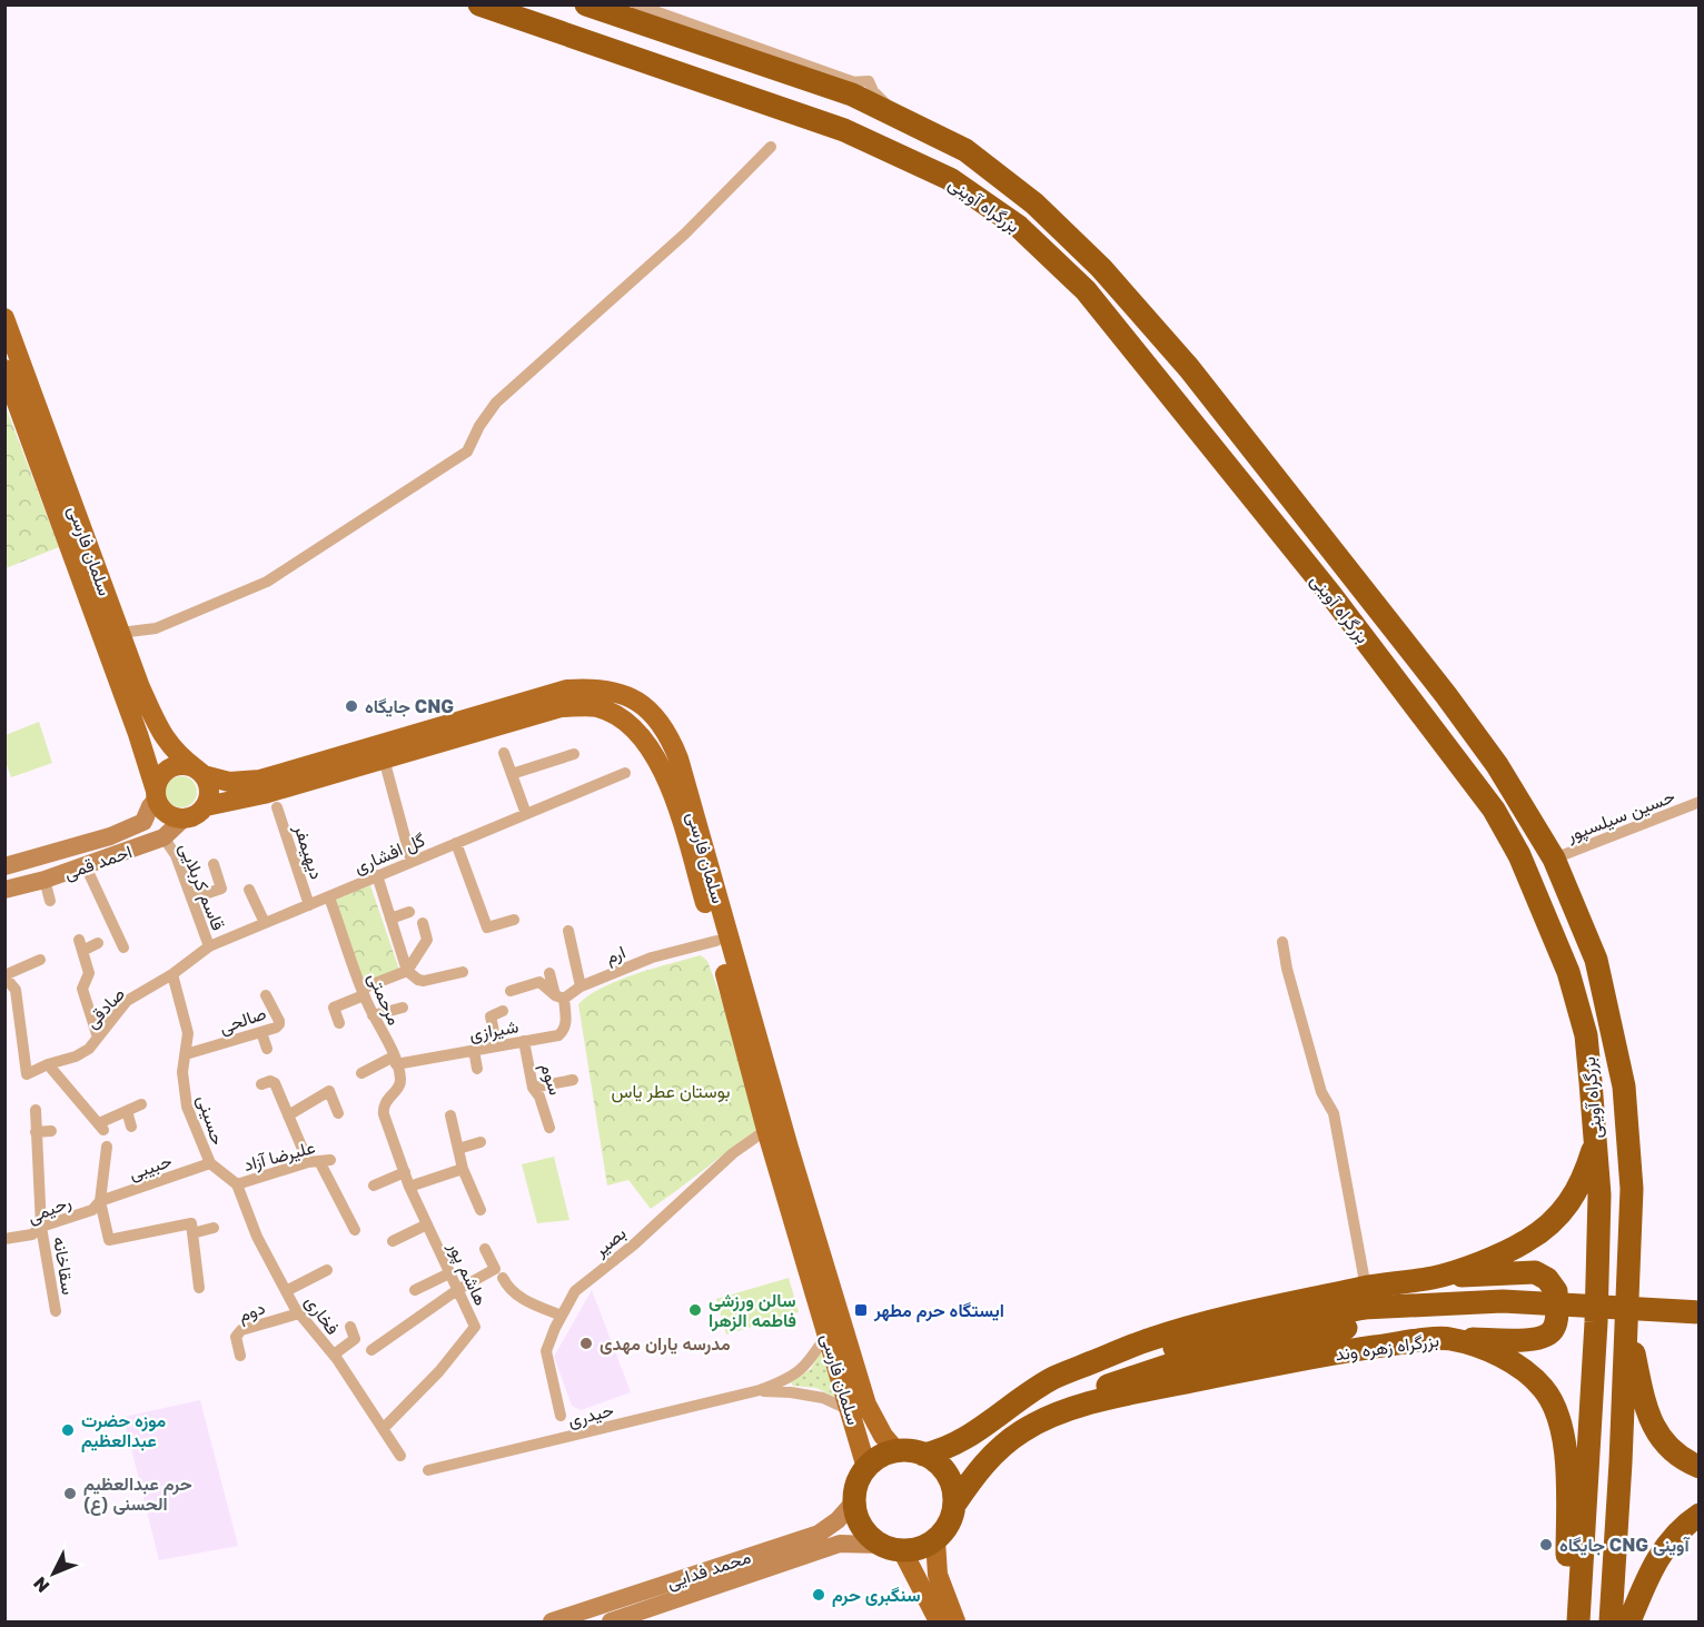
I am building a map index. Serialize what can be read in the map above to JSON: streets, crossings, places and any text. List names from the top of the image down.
{
  "streets": {
    "highway": ["بزرگراه آوینی", "بزرگراه زهره وند"],
    "main road": ["سلمان فارسی"],
    "street": [
      "حسین سیلسپور",
      "دیهیمفر",
      "گل افشاری",
      "احمد قمی",
      "قاسم کربلایی",
      "ارم",
      "مرحمتی",
      "صادقی",
      "صالحی",
      "شیرازی",
      "سوم",
      "حسینی",
      "علیرضا آزاد",
      "حبیبی",
      "رحیمی",
      "بصیر",
      "سقاخانه",
      "هاشم پور",
      "دوم",
      "فخاری",
      "حیدری",
      "محمد فدایی"
    ]
  },
  "crossings": [
    ["بزرگراه آوینی", "حسین سیلسپور"],
    ["بزرگراه آوینی", "بزرگراه زهره وند"],
    ["سلمان فارسی", "احمد قمی"],
    ["سلمان فارسی", "ارم"],
    ["سلمان فارسی", "بصیر"],
    ["سلمان فارسی", "بزرگراه زهره وند"],
    ["سلمان فارسی", "محمد فدایی"],
    ["دیهیمفر", "گل افشاری"],
    ["گل افشاری", "قاسم کربلایی"],
    ["گل افشاری", "مرحمتی"],
    ["گل افشاری", "صادقی"],
    ["گل افشاری", "حسینی"],
    ["احمد قمی", "قاسم کربلایی"],
    ["ارم", "شیرازی"],
    ["مرحمتی", "شیرازی"],
    ["مرحمتی", "هاشم پور"],
    ["صادقی", "حسینی"],
    ["صالحی", "حسینی"],
    ["شیرازی", "سوم"],
    ["شیرازی", "هاشم پور"],
    ["حسینی", "علیرضا آزاد"],
    ["حسینی", "حبیبی"],
    ["حسینی", "فخاری"],
    ["علیرضا آزاد", "فخاری"],
    ["حبیبی", "رحیمی"],
    ["رحیمی", "سقاخانه"],
    ["هاشم پور", "فخاری"],
    ["دوم", "فخاری"],
    ["بزرگراه زهره وند", "محمد فدایی"]
  ],
  "parks": ["بوستان عطر یاس"],
  "places": {
    "other": [
      "جایگاه CNG",
      "سالن ورزشی فاطمه الزهرا",
      "مدرسه یاران مهدی",
      "موزه حضرت عبدالعظیم",
      "حرم عبدالعظیم الحسنی (ع)",
      "جایگاه CNG آوینی",
      "سنگبری حرم"
    ],
    "transit": ["ایستگاه حرم مطهر"]
  },
  "north": "bottom left"
}
